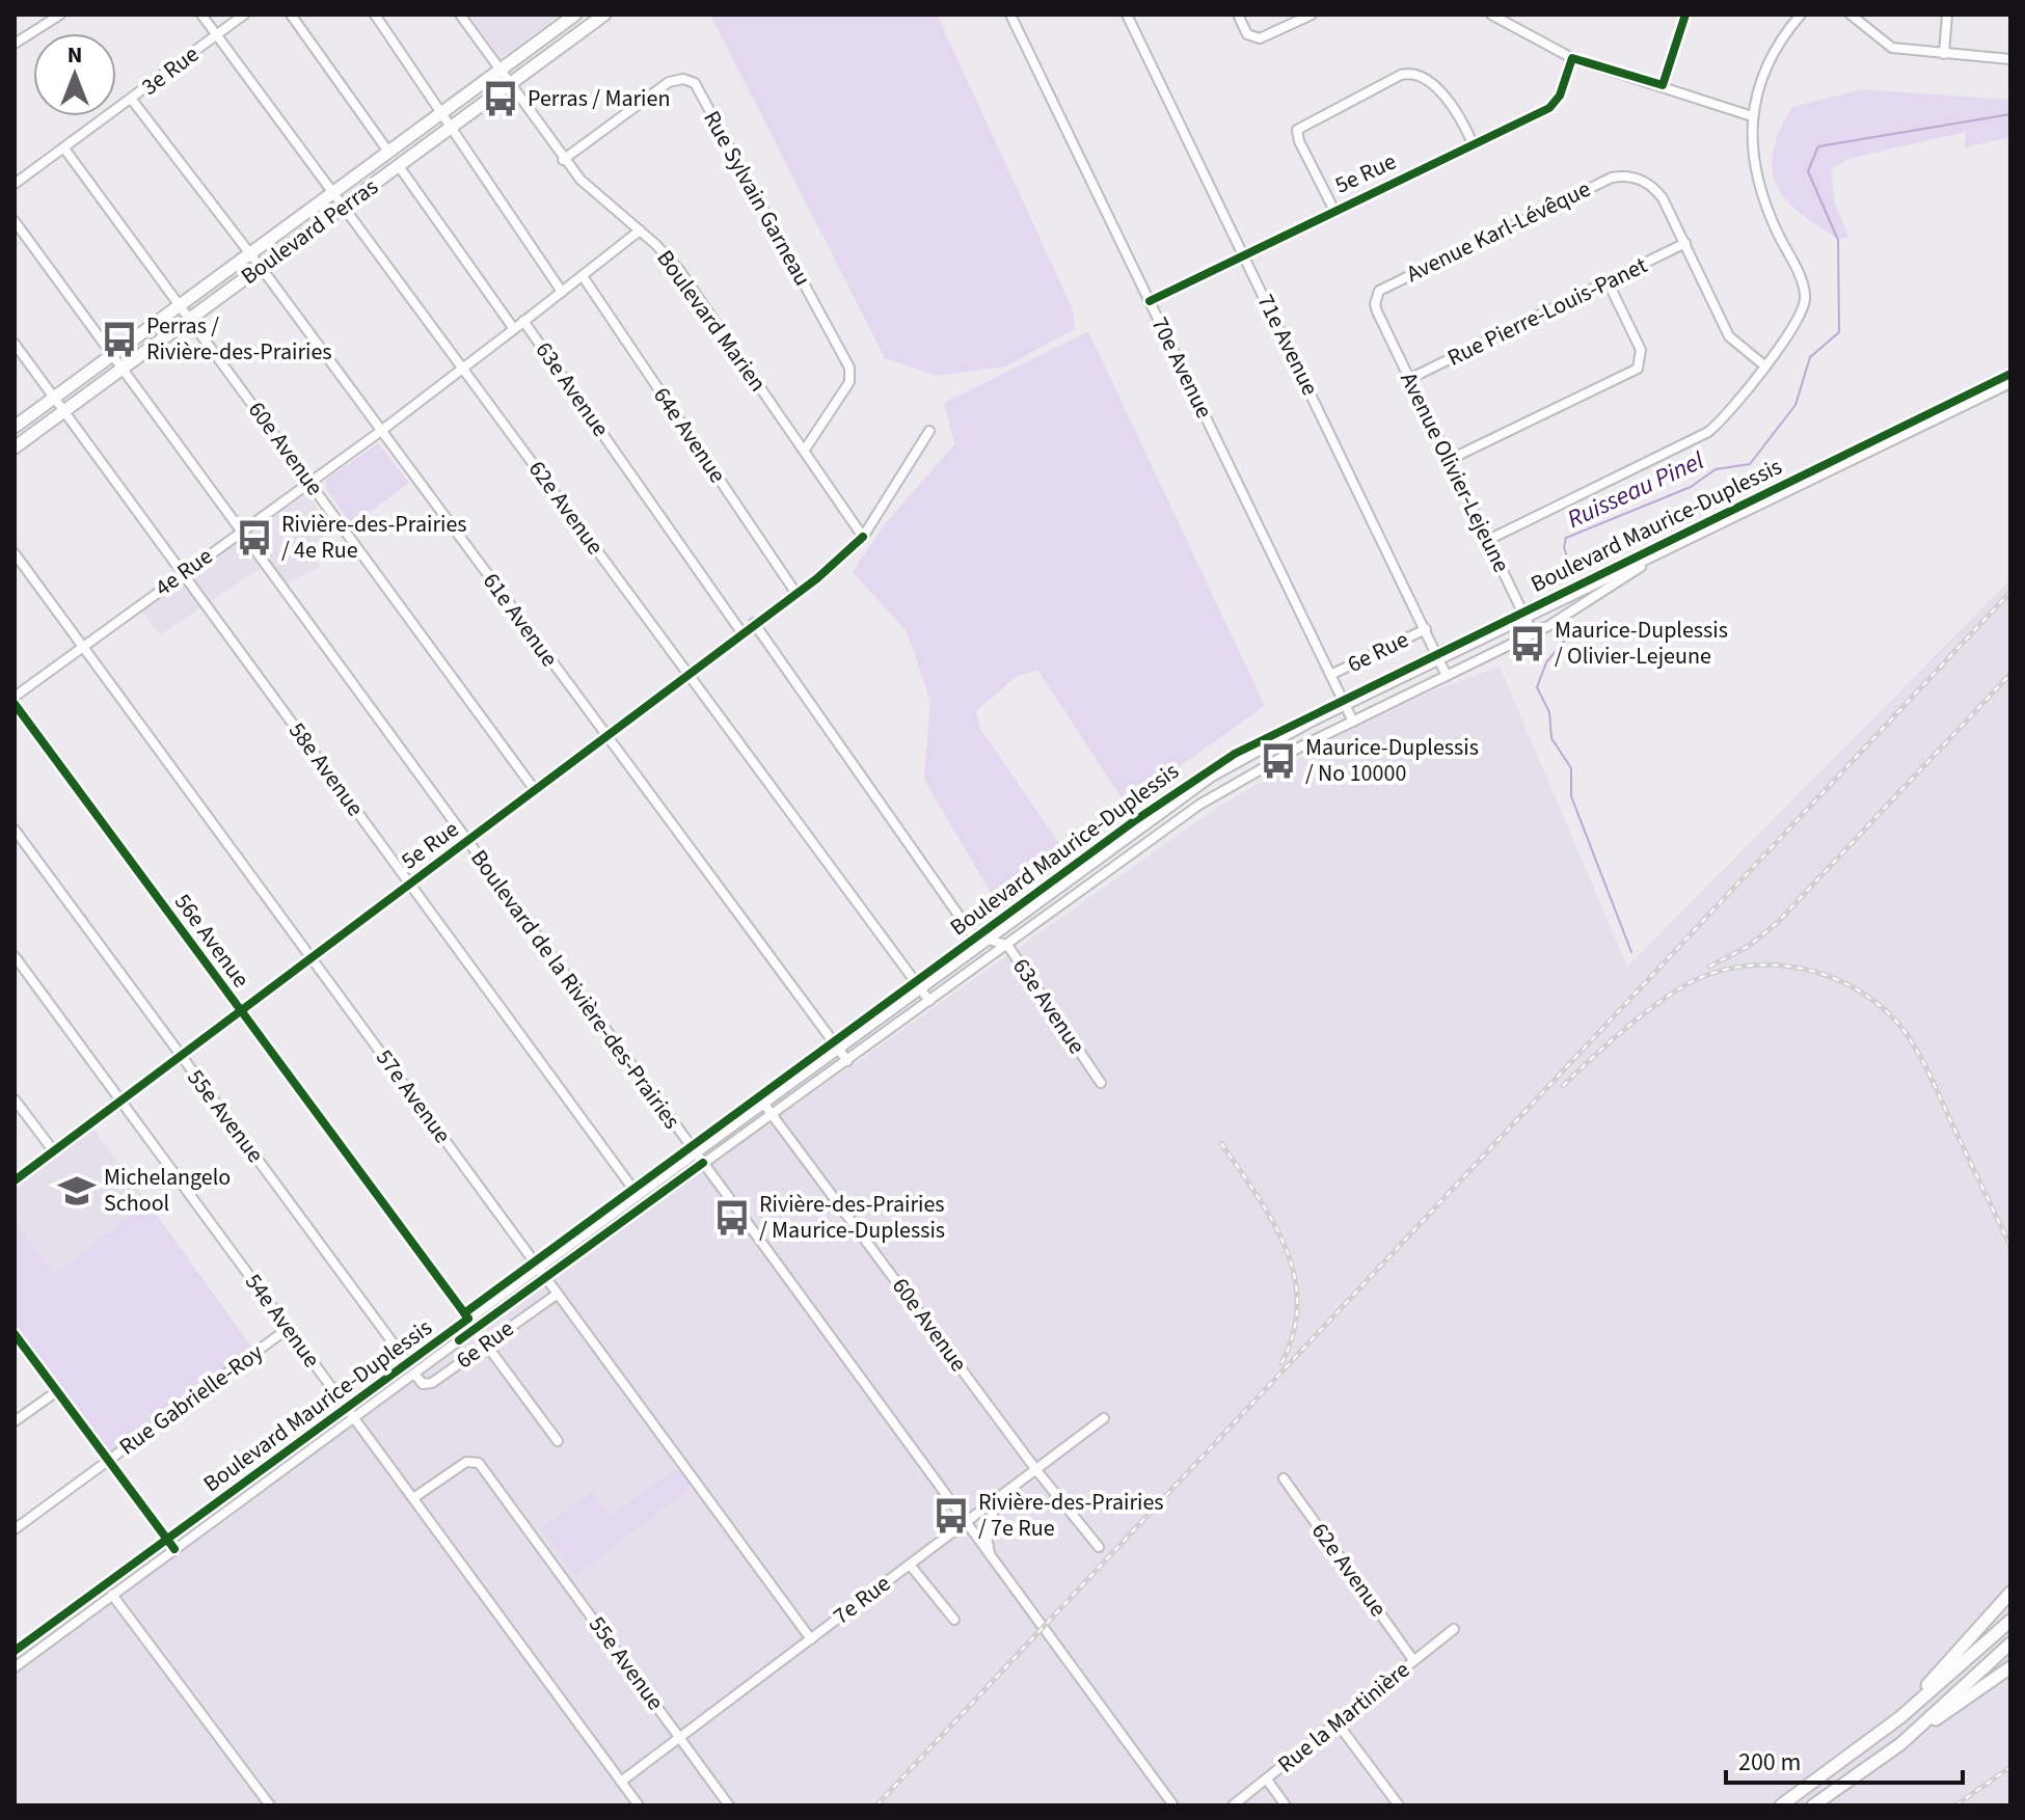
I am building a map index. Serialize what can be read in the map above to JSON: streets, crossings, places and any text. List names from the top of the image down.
{
  "streets": {
    "main road": ["Boulevard Perras"],
    "street": [
      "3e Rue",
      "5e Rue",
      "Rue Sylvain Garneau",
      "Avenue Karl-Lévêque",
      "Rue Pierre-Louis-Panet",
      "Boulevard Marien",
      "71e Avenue",
      "70e Avenue",
      "63e Avenue",
      "64e Avenue",
      "60e Avenue",
      "Avenue Olivier-Lejeune",
      "62e Avenue",
      "Boulevard Maurice-Duplessis",
      "4e Rue",
      "61e Avenue",
      "6e Rue",
      "58e Avenue",
      "56e Avenue",
      "Boulevard de la Rivière-des-Prairies",
      "57e Avenue",
      "55e Avenue",
      "54e Avenue",
      "Rue Gabrielle-Roy",
      "7e Rue",
      "Rue la Martinière"
    ]
  },
  "crossings": [
    ["3e Rue", "60e Avenue"],
    ["3e Rue", "62e Avenue"],
    ["3e Rue", "61e Avenue"],
    ["5e Rue", "Boulevard Marien"],
    ["5e Rue", "71e Avenue"],
    ["5e Rue", "70e Avenue"],
    ["5e Rue", "63e Avenue"],
    ["5e Rue", "64e Avenue"],
    ["5e Rue", "60e Avenue"],
    ["5e Rue", "62e Avenue"],
    ["5e Rue", "61e Avenue"],
    ["5e Rue", "58e Avenue"],
    ["5e Rue", "56e Avenue"],
    ["5e Rue", "Boulevard de la Rivière-des-Prairies"],
    ["5e Rue", "57e Avenue"],
    ["5e Rue", "55e Avenue"],
    ["5e Rue", "54e Avenue"],
    ["Rue Sylvain Garneau", "Boulevard Marien"],
    ["Boulevard Perras", "Boulevard Marien"],
    ["Boulevard Perras", "63e Avenue"],
    ["Boulevard Perras", "60e Avenue"],
    ["Boulevard Perras", "62e Avenue"],
    ["Boulevard Perras", "61e Avenue"],
    ["Boulevard Perras", "58e Avenue"],
    ["Boulevard Perras", "Boulevard de la Rivière-des-Prairies"],
    ["Avenue Karl-Lévêque", "Rue Pierre-Louis-Panet"],
    ["Avenue Karl-Lévêque", "Avenue Olivier-Lejeune"],
    ["Rue Pierre-Louis-Panet", "Avenue Olivier-Lejeune"],
    ["71e Avenue", "Boulevard Maurice-Duplessis"],
    ["71e Avenue", "6e Rue"],
    ["70e Avenue", "Boulevard Maurice-Duplessis"],
    ["70e Avenue", "6e Rue"],
    ["63e Avenue", "Boulevard Maurice-Duplessis"],
    ["63e Avenue", "4e Rue"],
    ["60e Avenue", "Boulevard Maurice-Duplessis"],
    ["60e Avenue", "4e Rue"],
    ["60e Avenue", "7e Rue"],
    ["Avenue Olivier-Lejeune", "Boulevard Maurice-Duplessis"],
    ["62e Avenue", "Boulevard Maurice-Duplessis"],
    ["62e Avenue", "4e Rue"],
    ["62e Avenue", "Rue la Martinière"],
    ["Boulevard Maurice-Duplessis", "61e Avenue"],
    ["Boulevard Maurice-Duplessis", "6e Rue"],
    ["Boulevard Maurice-Duplessis", "58e Avenue"],
    ["Boulevard Maurice-Duplessis", "56e Avenue"],
    ["Boulevard Maurice-Duplessis", "Boulevard de la Rivière-des-Prairies"],
    ["Boulevard Maurice-Duplessis", "57e Avenue"],
    ["Boulevard Maurice-Duplessis", "55e Avenue"],
    ["Boulevard Maurice-Duplessis", "54e Avenue"],
    ["4e Rue", "61e Avenue"],
    ["4e Rue", "58e Avenue"],
    ["4e Rue", "Boulevard de la Rivière-des-Prairies"],
    ["4e Rue", "57e Avenue"],
    ["6e Rue", "57e Avenue"],
    ["Boulevard de la Rivière-des-Prairies", "7e Rue"],
    ["57e Avenue", "7e Rue"],
    ["55e Avenue", "54e Avenue"],
    ["55e Avenue", "7e Rue"],
    ["54e Avenue", "Rue Gabrielle-Roy"],
    ["54e Avenue", "7e Rue"]
  ],
  "water": ["Ruisseau Pinel"],
  "places": {
    "bus stop": [
      "Perras / Marien",
      "Perras / Rivière-des-Prairies",
      "Rivière-des-Prairies / 4e Rue",
      "Maurice-Duplessis / Olivier-Lejeune",
      "Maurice-Duplessis / No 10000",
      "Rivière-des-Prairies / Maurice-Duplessis",
      "Rivière-des-Prairies / 7e Rue"
    ],
    "school or university": ["Michelangelo School"]
  },
  "scale_bar": "200 m",
  "north": "top"
}
